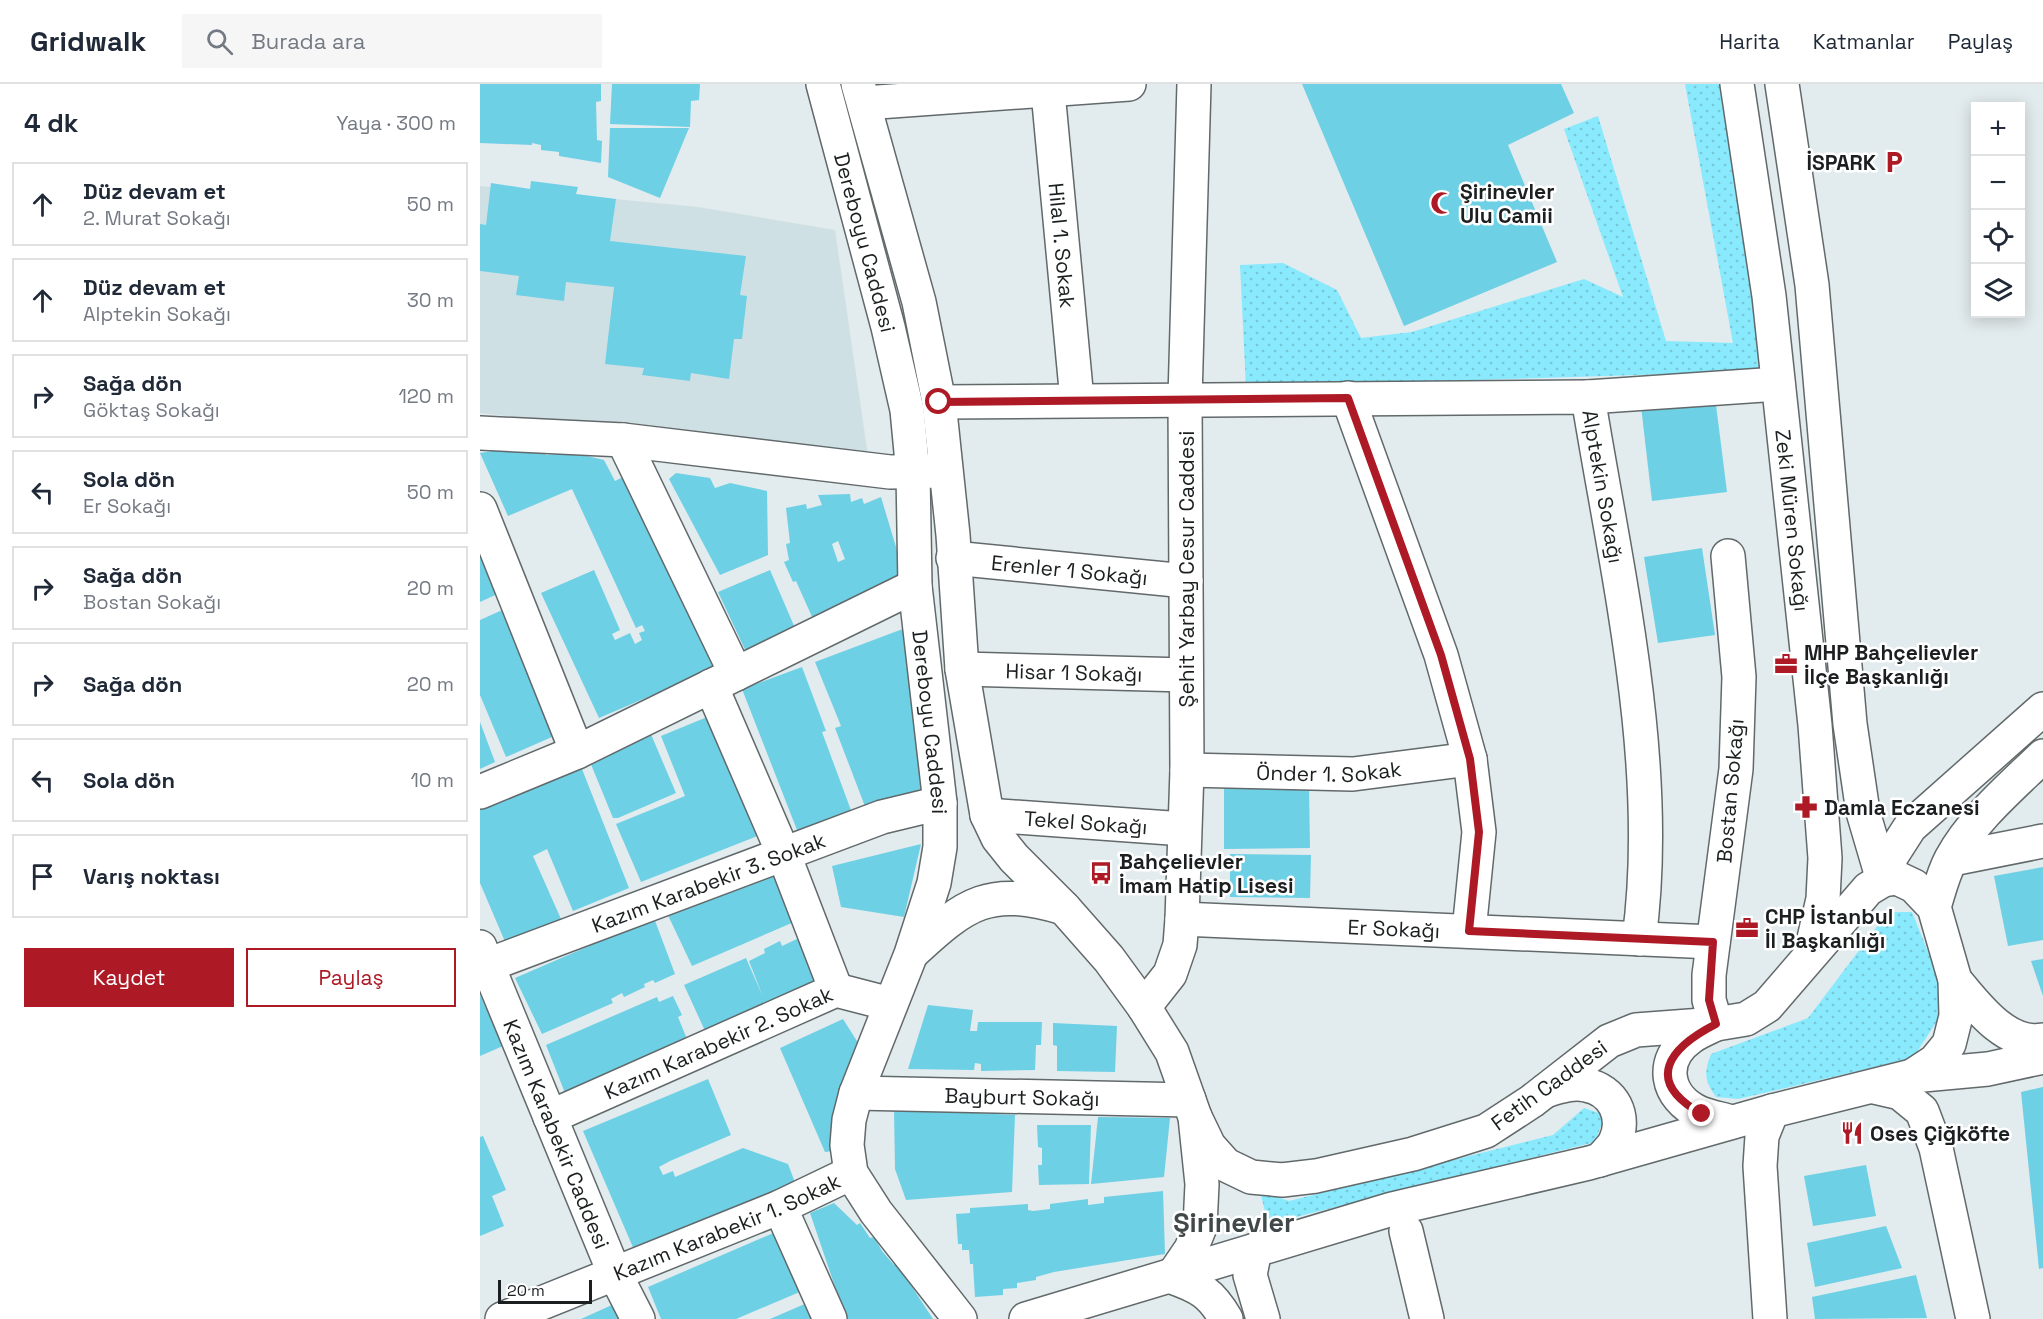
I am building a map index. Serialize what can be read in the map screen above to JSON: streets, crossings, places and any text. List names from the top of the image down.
{
  "streets": {
    "street": [
      "Dereboyu Caddesi",
      "Hilal 1. Sokak",
      "Alptekin Sokağı",
      "Zeki Müren Sokağı",
      "Şehit Yarbay Cesur Caddesi",
      "Erenler 1 Sokağı",
      "Hisar 1 Sokağı",
      "Önder 1. Sokak",
      "Bostan Sokağı",
      "Tekel Sokağı",
      "Kazım Karabekir 3. Sokak",
      "Er Sokağı",
      "Kazım Karabekir 2. Sokak",
      "Fetih Caddesi",
      "Bayburt Sokağı",
      "Kazım Karabekir Caddesi",
      "Kazım Karabekir 1. Sokak"
    ]
  },
  "crossings": [
    ["Dereboyu Caddesi", "Alptekin Sokağı"],
    ["Dereboyu Caddesi", "Şehit Yarbay Cesur Caddesi"],
    ["Dereboyu Caddesi", "Erenler 1 Sokağı"],
    ["Dereboyu Caddesi", "Hisar 1 Sokağı"],
    ["Dereboyu Caddesi", "Tekel Sokağı"],
    ["Dereboyu Caddesi", "Kazım Karabekir 3. Sokak"],
    ["Dereboyu Caddesi", "Kazım Karabekir 2. Sokak"],
    ["Dereboyu Caddesi", "Fetih Caddesi"],
    ["Dereboyu Caddesi", "Bayburt Sokağı"],
    ["Dereboyu Caddesi", "Kazım Karabekir 1. Sokak"],
    ["Hilal 1. Sokak", "Alptekin Sokağı"],
    ["Alptekin Sokağı", "Şehit Yarbay Cesur Caddesi"],
    ["Alptekin Sokağı", "Er Sokağı"],
    ["Zeki Müren Sokağı", "Fetih Caddesi"],
    ["Şehit Yarbay Cesur Caddesi", "Erenler 1 Sokağı"],
    ["Şehit Yarbay Cesur Caddesi", "Hisar 1 Sokağı"],
    ["Şehit Yarbay Cesur Caddesi", "Önder 1. Sokak"],
    ["Şehit Yarbay Cesur Caddesi", "Tekel Sokağı"],
    ["Şehit Yarbay Cesur Caddesi", "Er Sokağı"],
    ["Bostan Sokağı", "Er Sokağı"],
    ["Bostan Sokağı", "Fetih Caddesi"],
    ["Kazım Karabekir 3. Sokak", "Kazım Karabekir Caddesi"],
    ["Kazım Karabekir 2. Sokak", "Kazım Karabekir Caddesi"],
    ["Fetih Caddesi", "Bayburt Sokağı"],
    ["Kazım Karabekir Caddesi", "Kazım Karabekir 1. Sokak"]
  ],
  "districts": ["Şirinevler"],
  "places": {
    "parking": ["İSPARK"],
    "mosque": ["Şirinevler Ulu Camii"],
    "office": ["MHP Bahçelievler İlçe Başkanlığı", "CHP İstanbul İl Başkanlığı"],
    "pharmacy": ["Damla Eczanesi"],
    "bus stop": ["Bahçelievler İmam Hatip Lisesi"],
    "restaurant": ["Oses Çiğköfte"]
  },
  "scale_bar": "20 m",
  "page": {
    "header": "Gridwalk",
    "search": "Burada ara",
    "nav": ["Harita", "Katmanlar", "Paylaş"],
    "heading": ["4 dk", "Yaya · 300 m"],
    "map_buttons": ["+", "−"],
    "list": [
      ["Düz devam et", "2. Murat Sokağı", "50 m"],
      ["Düz devam et", "Alptekin Sokağı", "30 m"],
      ["Sağa dön", "Göktaş Sokağı", "120 m"],
      ["Sola dön", "Er Sokağı", "50 m"],
      ["Sağa dön", "Bostan Sokağı", "20 m"],
      ["Sağa dön", "20 m"],
      ["Sola dön", "10 m"],
      "Varış noktası"
    ],
    "buttons": ["Kaydet", "Paylaş"],
    "scale": "20 m"
  }
}
